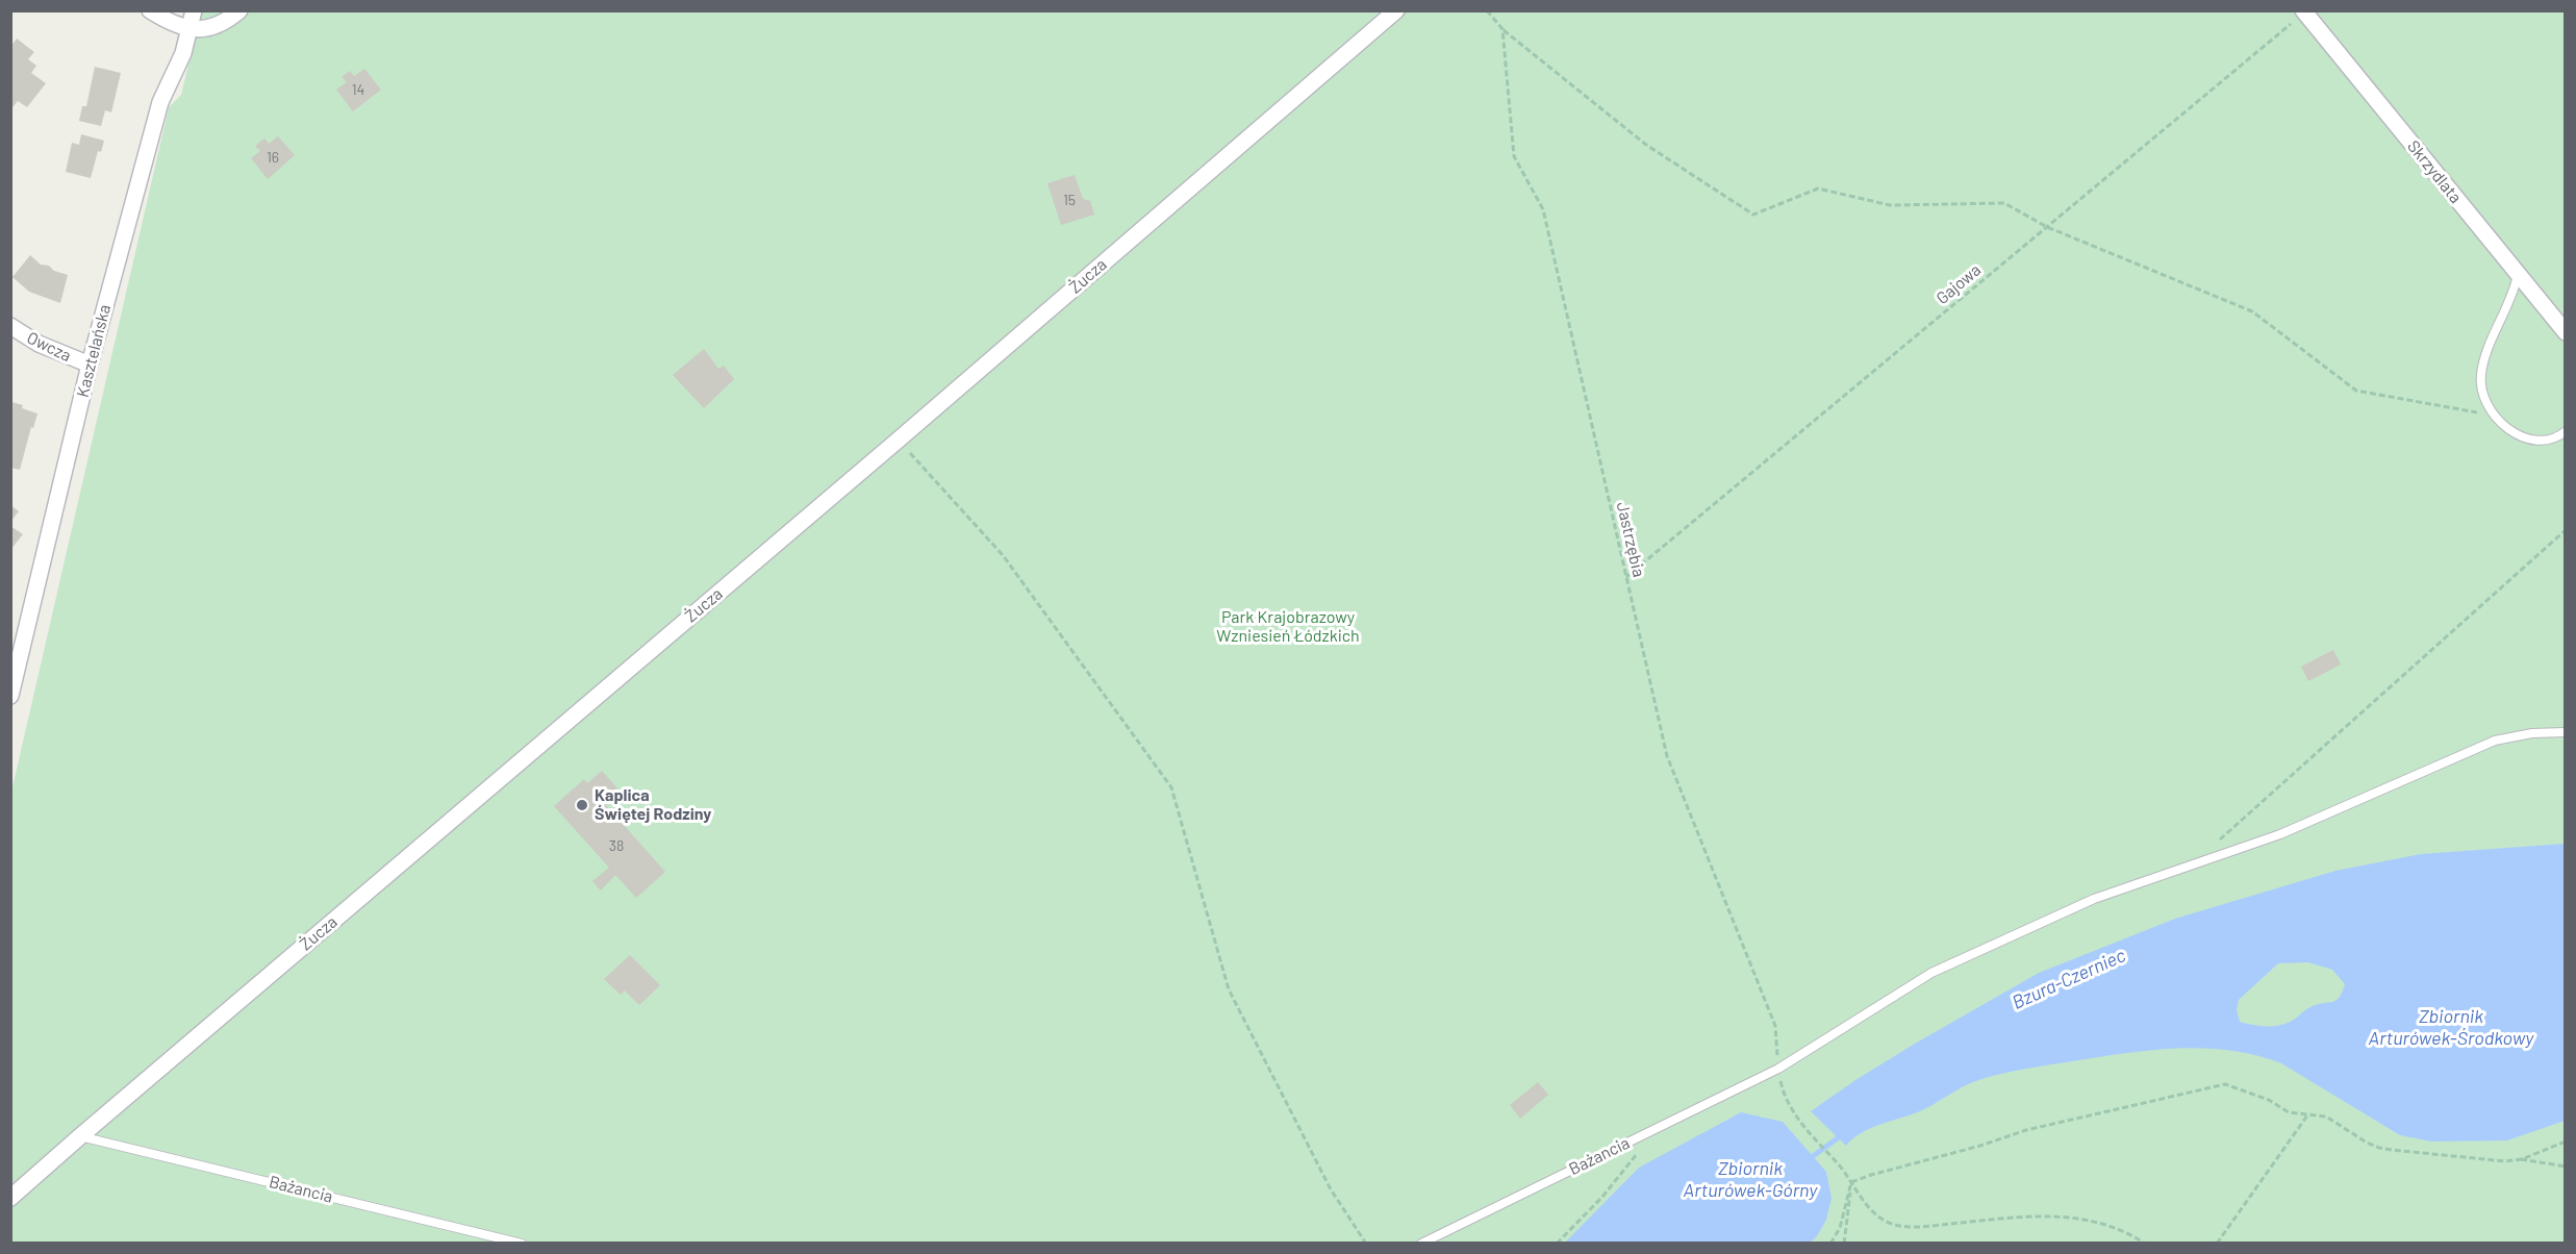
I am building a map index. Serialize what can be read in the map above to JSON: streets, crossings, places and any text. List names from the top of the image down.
{
  "streets": {
    "street": [
      "Skrzydlata",
      "Żucza",
      "Owcza",
      "Kasztelańska"
    ],
    "lane": ["Bażancia"],
    "path": ["Gajowa", "Jastrzębia"]
  },
  "crossings": [
    ["Skrzydlata", "Gajowa"],
    ["Żucza", "Bażancia"],
    ["Gajowa", "Jastrzębia"],
    ["Owcza", "Kasztelańska"],
    ["Jastrzębia", "Bażancia"]
  ],
  "water": ["Bzura-Czerniec", "Zbiornik Arturówek-Środkowy", "Zbiornik Arturówek-Górny"],
  "parks": ["Park Krajobrazowy Wzniesień Łódzkich"],
  "places": ["Kaplica Świętej Rodziny"],
  "house_numbers": [
    "14",
    "16",
    "15",
    "38"
  ]
}
